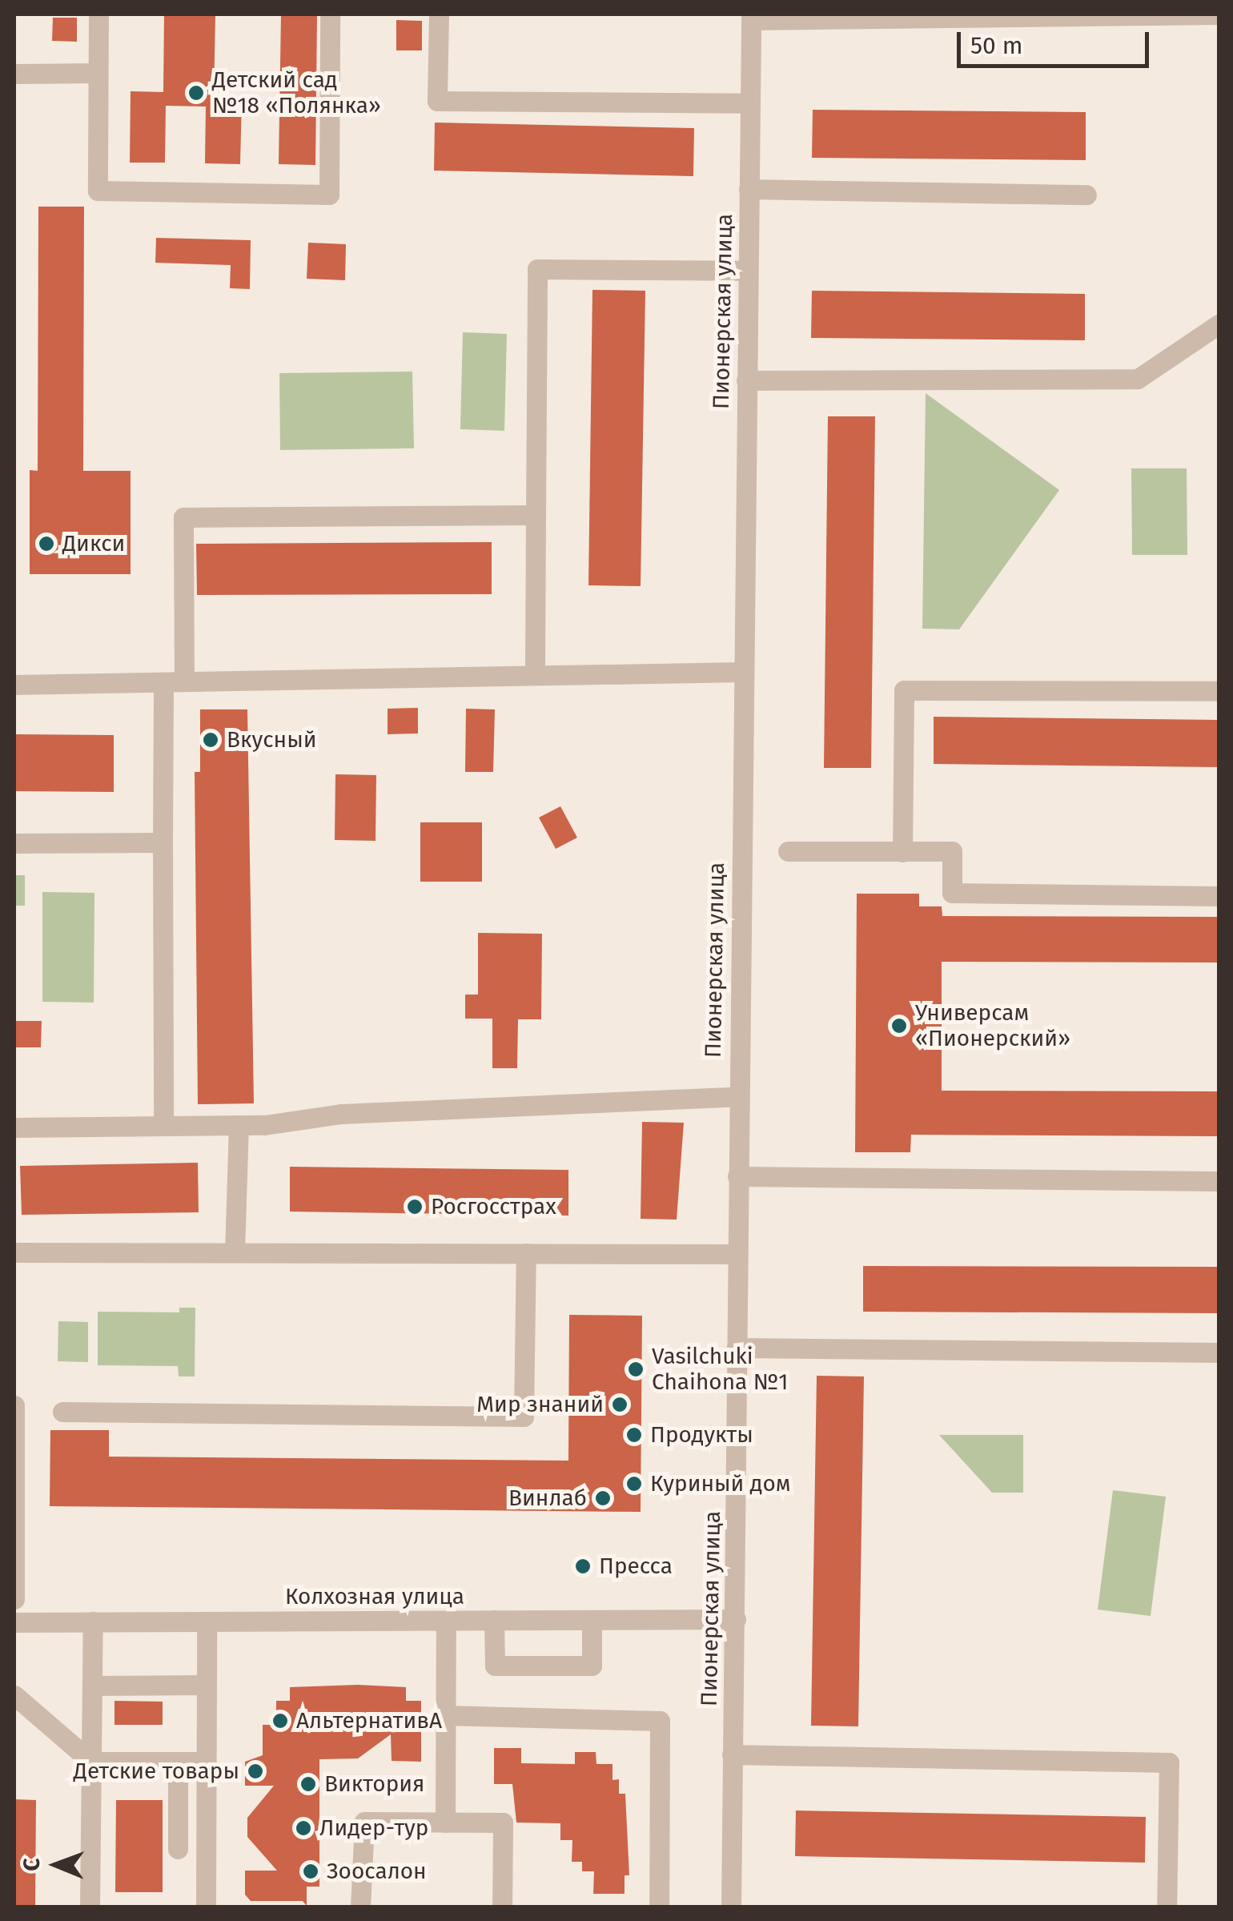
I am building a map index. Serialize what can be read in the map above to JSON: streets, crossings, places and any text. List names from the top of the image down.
{
  "streets": {
    "street": ["Пионерская улица", "Колхозная улица"]
  },
  "crossings": [
    ["Пионерская улица", "Колхозная улица"]
  ],
  "places": [
    "Детский сад №18 «Полянка»",
    "Дикси",
    "Вкусный",
    "Универсам «Пионерский»",
    "Росгосстрах",
    "Vasilchuki Chaihona №1",
    "Мир знаний",
    "Продукты",
    "Куриный дом",
    "Винлаб",
    "Пресса",
    "АльтернативА",
    "Детские товары",
    "Виктория",
    "Лидер-тур",
    "Зоосалон"
  ],
  "scale_bar": "50 m",
  "north": "left"
}
